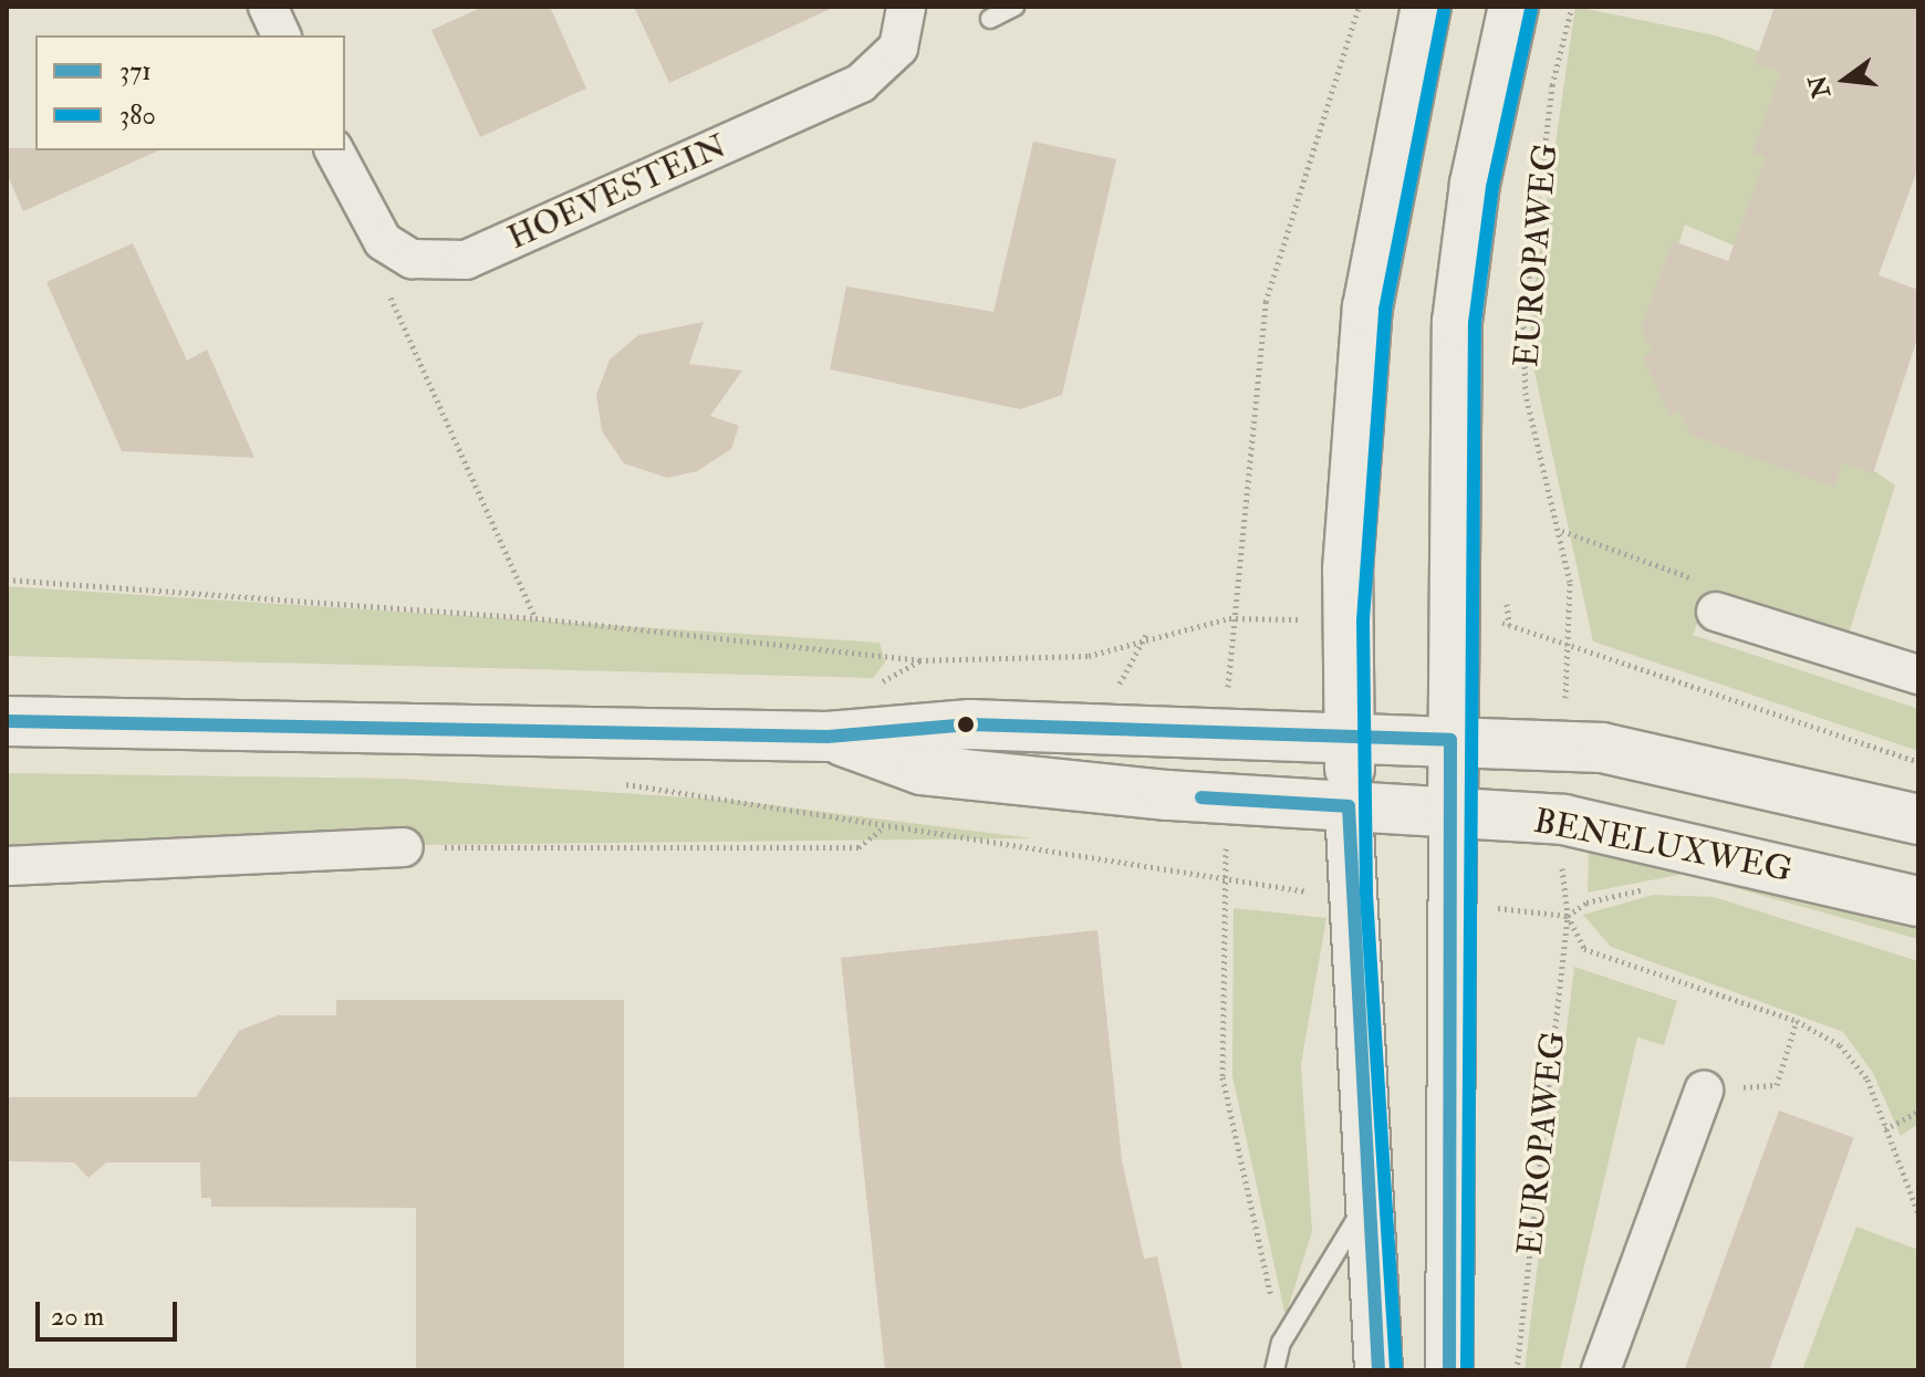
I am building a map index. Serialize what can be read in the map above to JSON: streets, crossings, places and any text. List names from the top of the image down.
{
  "streets": {
    "main road": ["EUROPAWEG", "BENELUXWEG"],
    "street": ["HOEVESTEIN"]
  },
  "crossings": [
    ["EUROPAWEG", "BENELUXWEG"]
  ],
  "lines": ["transit line 380", "transit line 371"],
  "legend": ["371", "380"],
  "scale_bar": "20 m",
  "north": "left"
}
